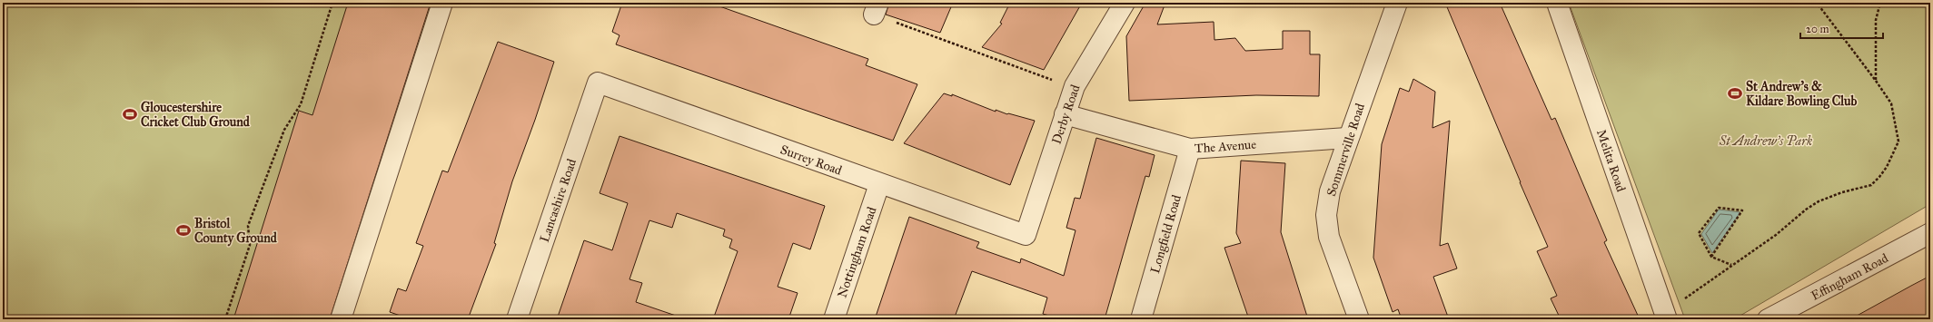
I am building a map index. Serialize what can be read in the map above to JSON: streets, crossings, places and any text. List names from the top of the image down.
{
  "streets": {
    "street": [
      "Derby Road",
      "The Avenue",
      "Sommerville Road",
      "Surrey Road",
      "Melita Road",
      "Lancashire Road",
      "Longfield Road",
      "Nottingham Road",
      "Effingham Road"
    ]
  },
  "crossings": [
    ["Derby Road", "The Avenue"],
    ["Derby Road", "Surrey Road"],
    ["The Avenue", "Sommerville Road"],
    ["The Avenue", "Longfield Road"],
    ["Surrey Road", "Lancashire Road"],
    ["Surrey Road", "Nottingham Road"]
  ],
  "parks": ["St Andrew's Park"],
  "places": {
    "sports": ["St Andrew's & Kildare Bowling Club", "Gloucestershire Cricket Club Ground", "Bristol County Ground"]
  },
  "scale_bar": "20 m"
}
